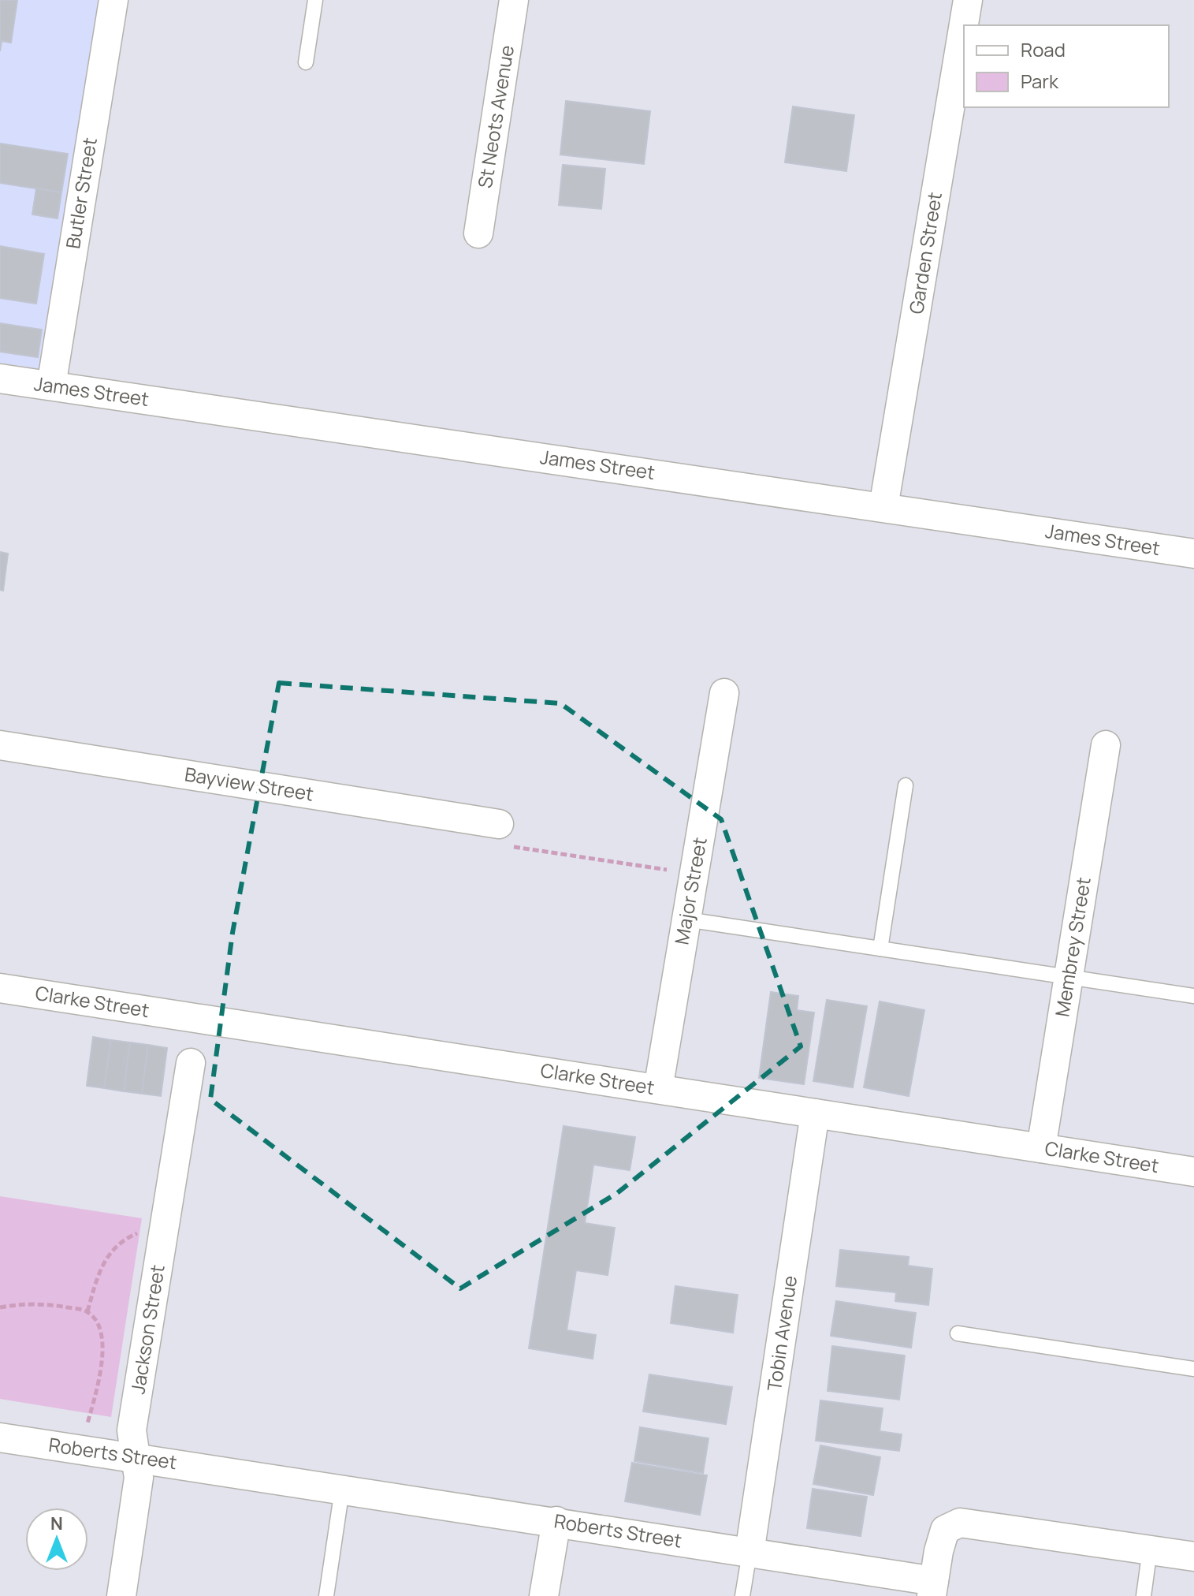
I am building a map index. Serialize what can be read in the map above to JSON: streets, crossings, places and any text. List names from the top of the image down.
{
  "streets": {
    "street": [
      "St Neots Avenue",
      "Butler Street",
      "Garden Street",
      "James Street",
      "Bayview Street",
      "Major Street",
      "Membrey Street",
      "Clarke Street",
      "Jackson Street",
      "Tobin Avenue",
      "Roberts Street"
    ]
  },
  "crossings": [
    ["Butler Street", "James Street"],
    ["Garden Street", "James Street"],
    ["Major Street", "Clarke Street"],
    ["Membrey Street", "Clarke Street"],
    ["Clarke Street", "Tobin Avenue"],
    ["Jackson Street", "Roberts Street"],
    ["Tobin Avenue", "Roberts Street"]
  ],
  "legend": ["Road", "Park"],
  "north": "top"
}
